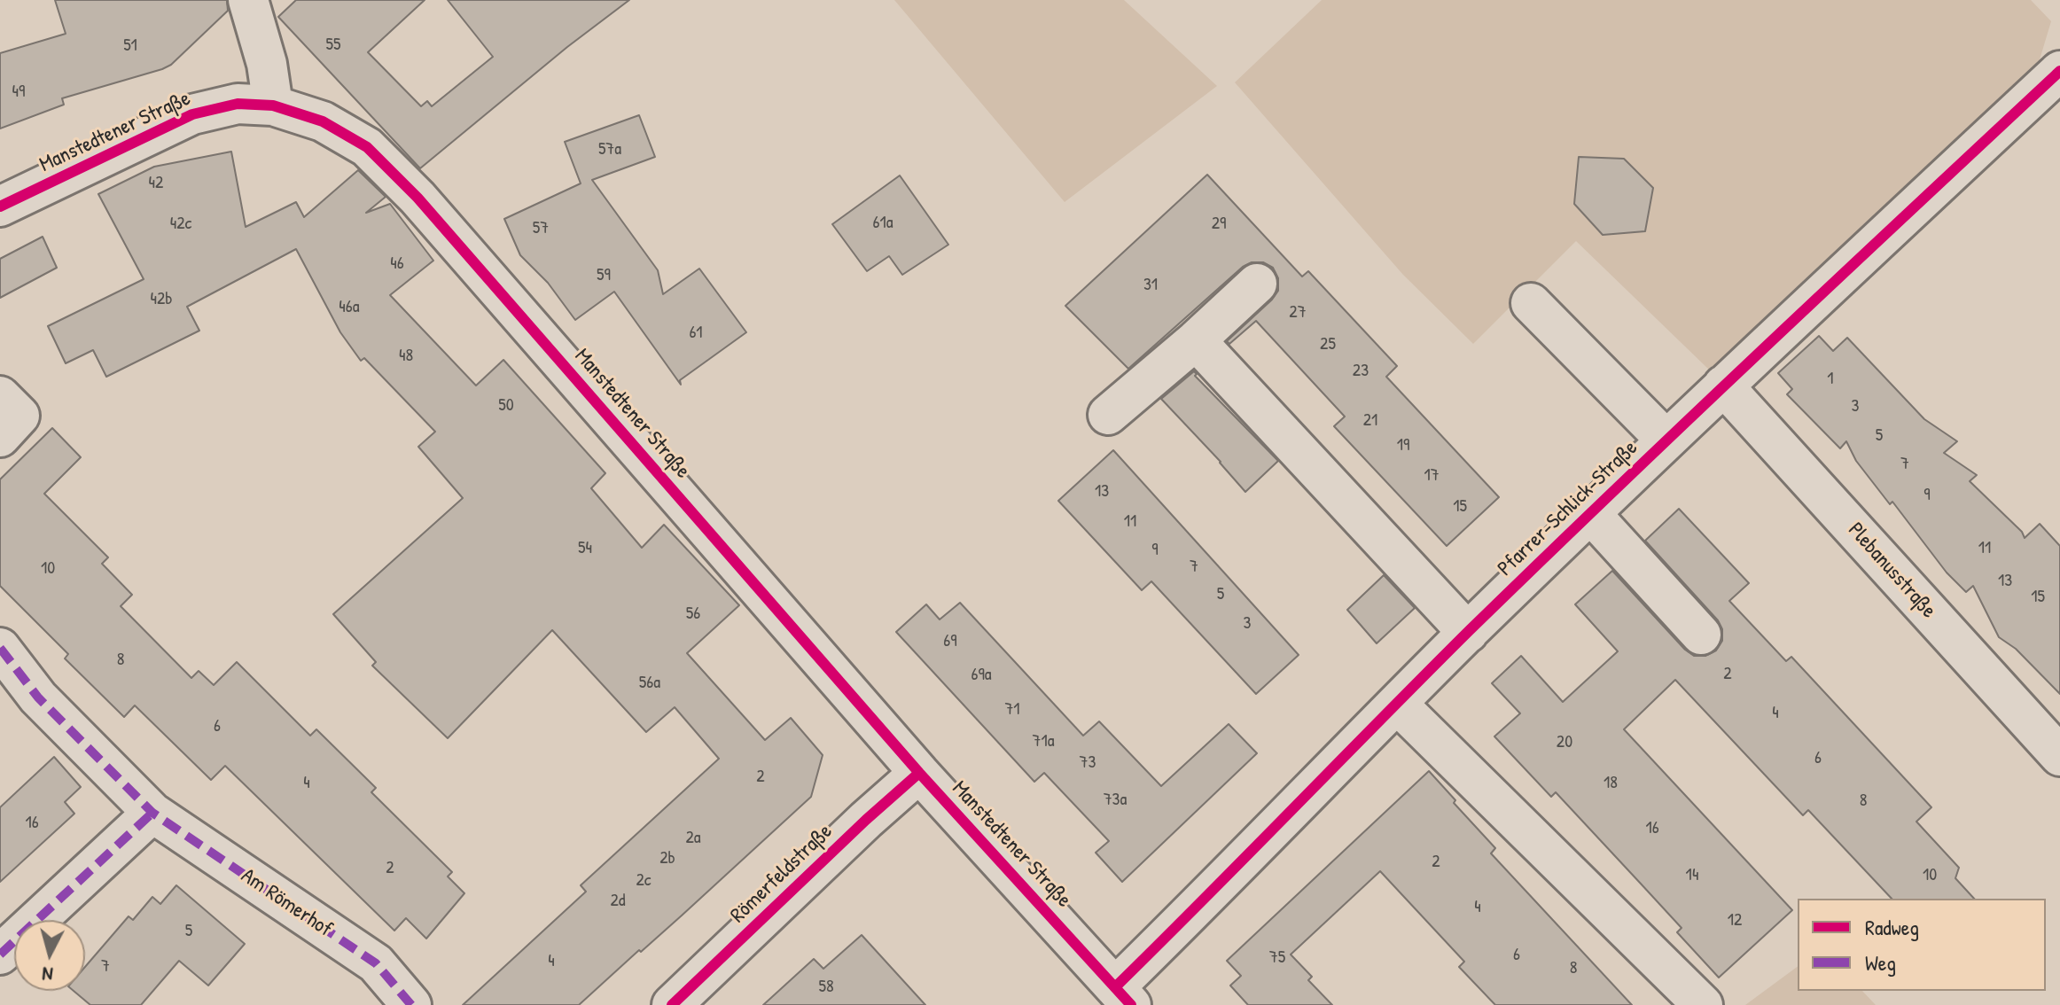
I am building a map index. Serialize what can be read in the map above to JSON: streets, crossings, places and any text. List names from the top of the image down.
{
  "streets": {
    "street": [
      "Manstedtener Straße",
      "Pfarrer-Schlick-Straße",
      "Plebanusstraße",
      "Römerfeldstraße",
      "Am Römerhof"
    ]
  },
  "crossings": [
    ["Manstedtener Straße", "Pfarrer-Schlick-Straße"],
    ["Manstedtener Straße", "Römerfeldstraße"],
    ["Pfarrer-Schlick-Straße", "Plebanusstraße"]
  ],
  "house_numbers": [
    "55",
    "51",
    "49",
    "57a",
    "42",
    "61a",
    "42c",
    "29",
    "57",
    "46",
    "59",
    "31",
    "42b",
    "46a",
    "27",
    "61",
    "25",
    "48",
    "23",
    "1",
    "50",
    "3",
    "21",
    "5",
    "19",
    "7",
    "17",
    "13",
    "9",
    "15",
    "11",
    "54",
    "11",
    "9",
    "7",
    "10",
    "13",
    "5",
    "15",
    "56",
    "3",
    "69",
    "8",
    "2",
    "69a",
    "56a",
    "71",
    "4",
    "6",
    "71a",
    "20",
    "6",
    "73",
    "2",
    "4",
    "18",
    "73a",
    "8",
    "16",
    "16",
    "2a",
    "2b",
    "2",
    "2",
    "14",
    "10",
    "2c",
    "2d",
    "4",
    "12",
    "5",
    "6",
    "75",
    "4",
    "7",
    "8",
    "58"
  ],
  "legend": ["Radweg", "Weg"],
  "north": "bottom"
}
